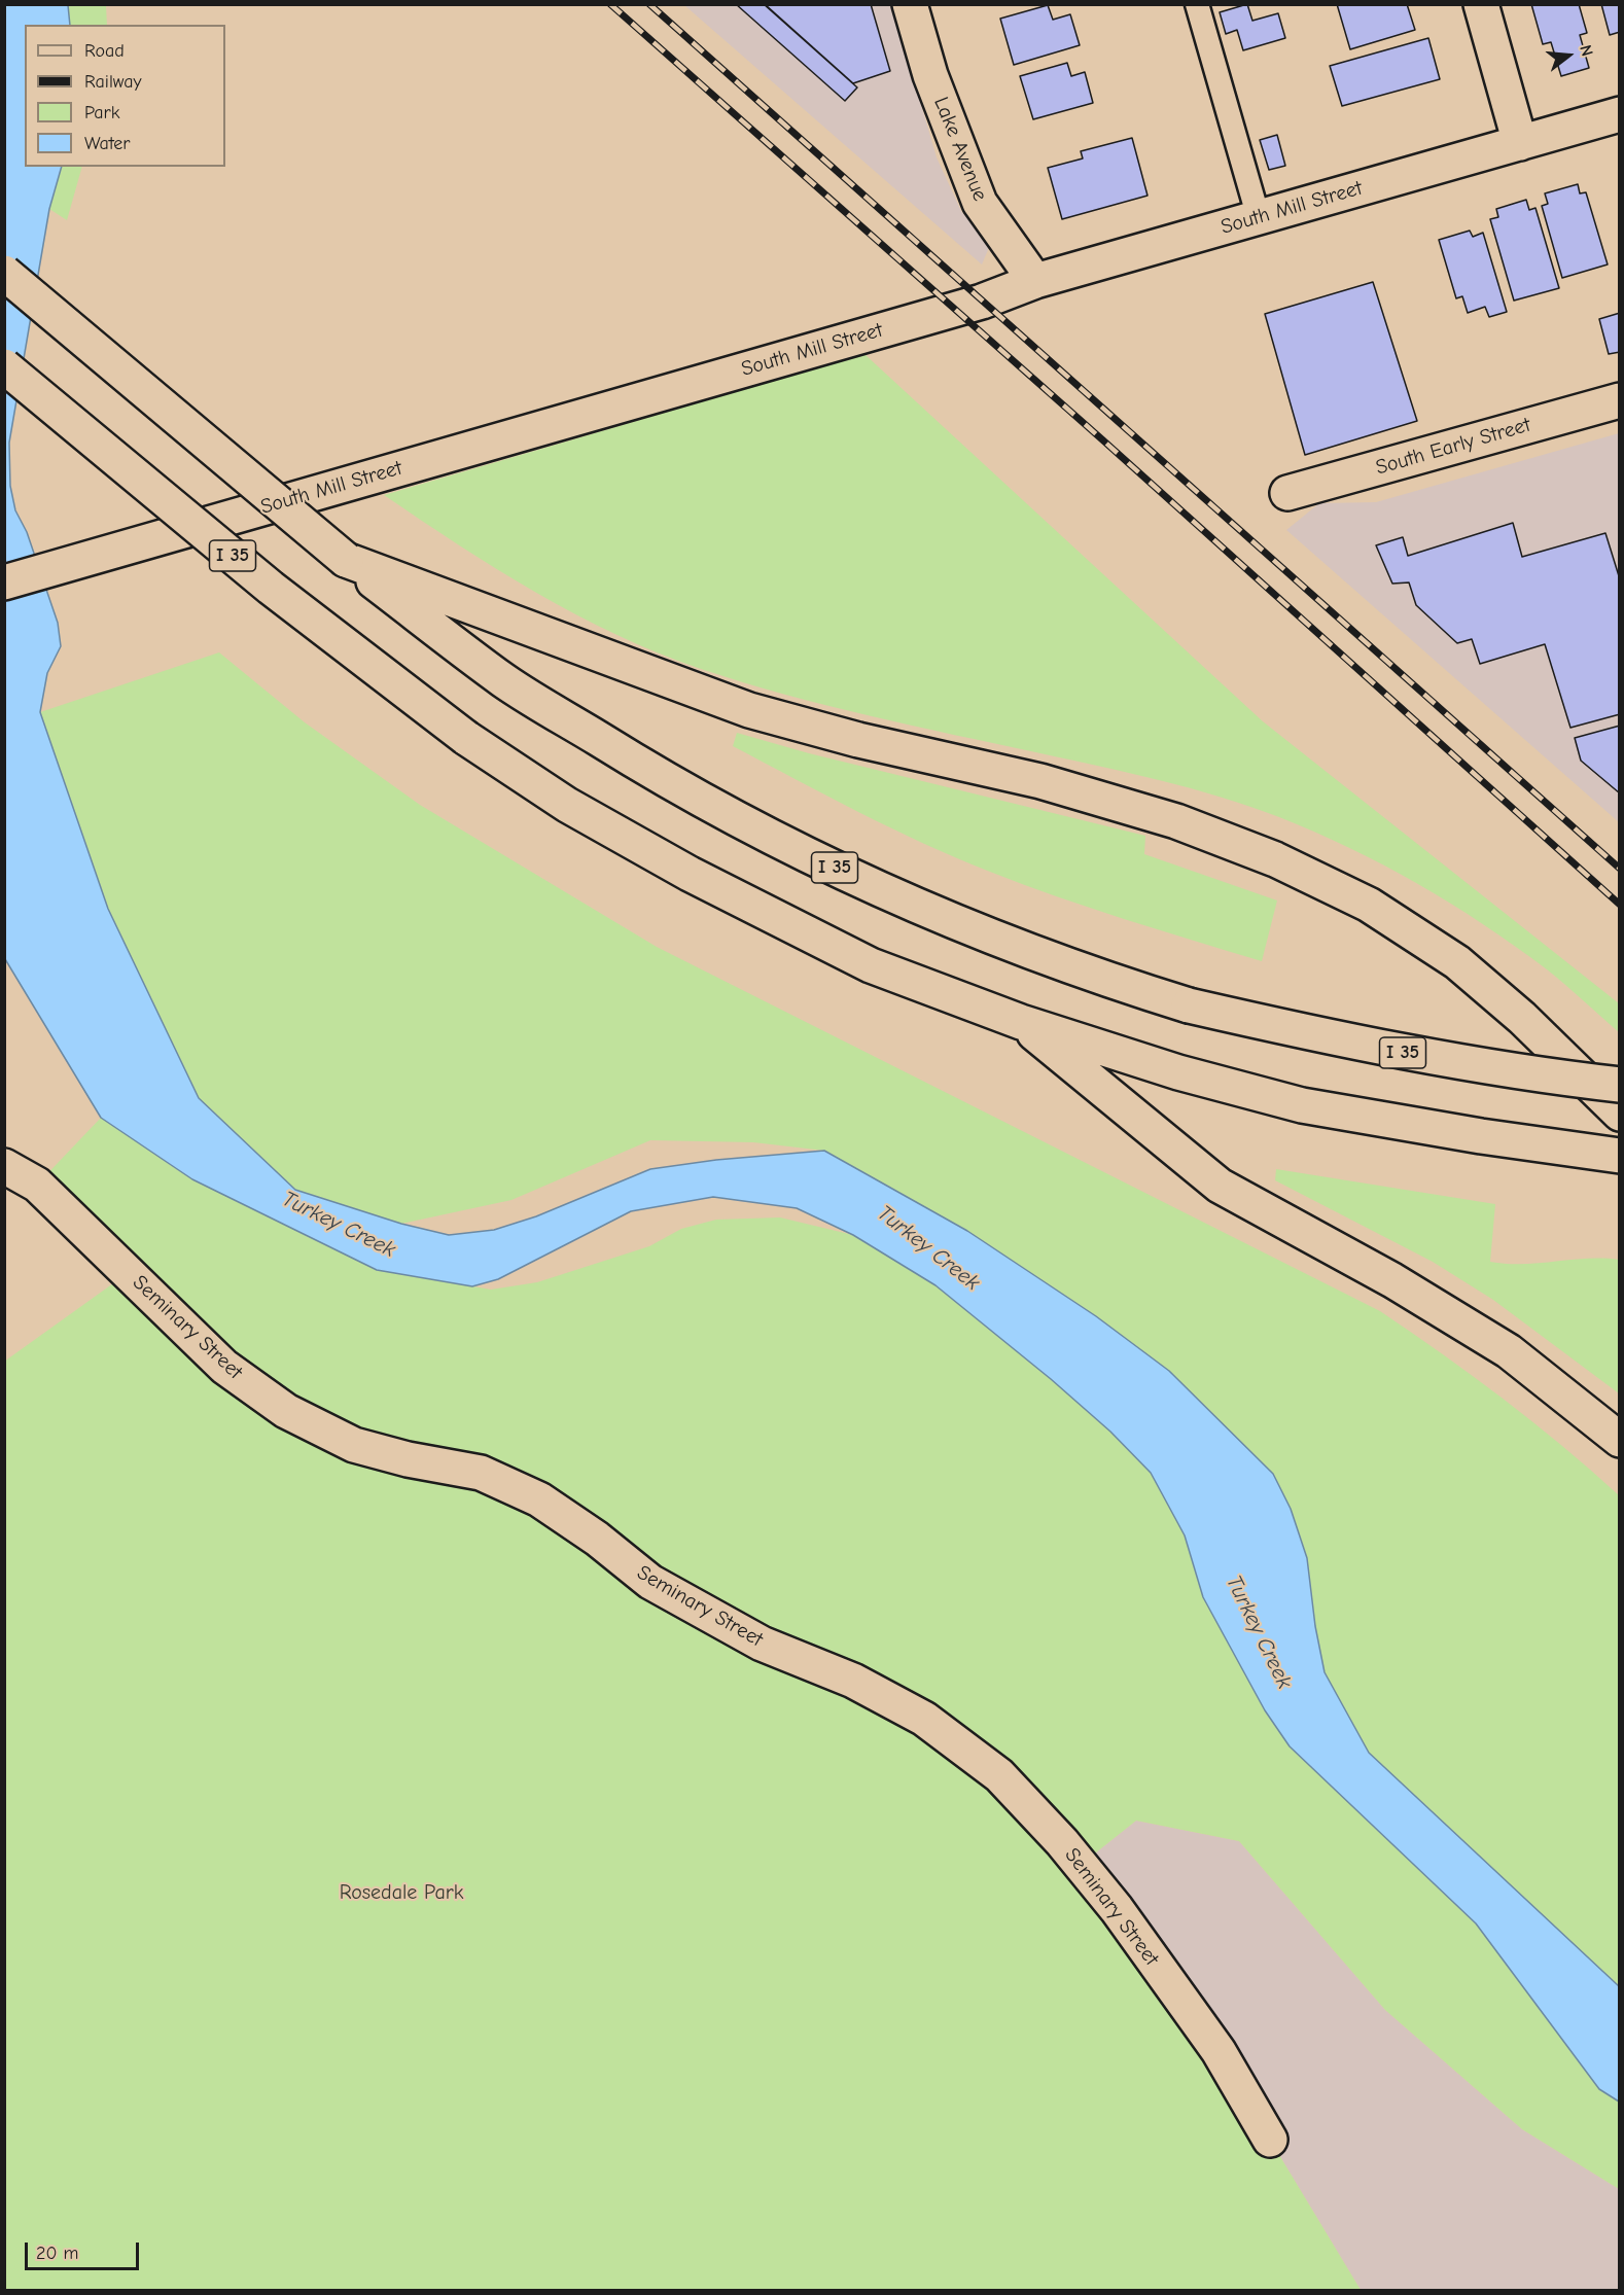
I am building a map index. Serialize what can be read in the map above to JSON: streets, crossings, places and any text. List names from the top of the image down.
{
  "streets": {
    "main road": [
      "Lake Avenue",
      "South Mill Street",
      "South Early Street",
      "I 35",
      "Seminary Street"
    ]
  },
  "crossings": [
    ["Lake Avenue", "South Mill Street"]
  ],
  "water": ["Turkey Creek"],
  "parks": ["Rosedale Park"],
  "legend": [
    "Road",
    "Railway",
    "Park",
    "Water"
  ],
  "scale_bar": "20 m",
  "north": "right"
}
